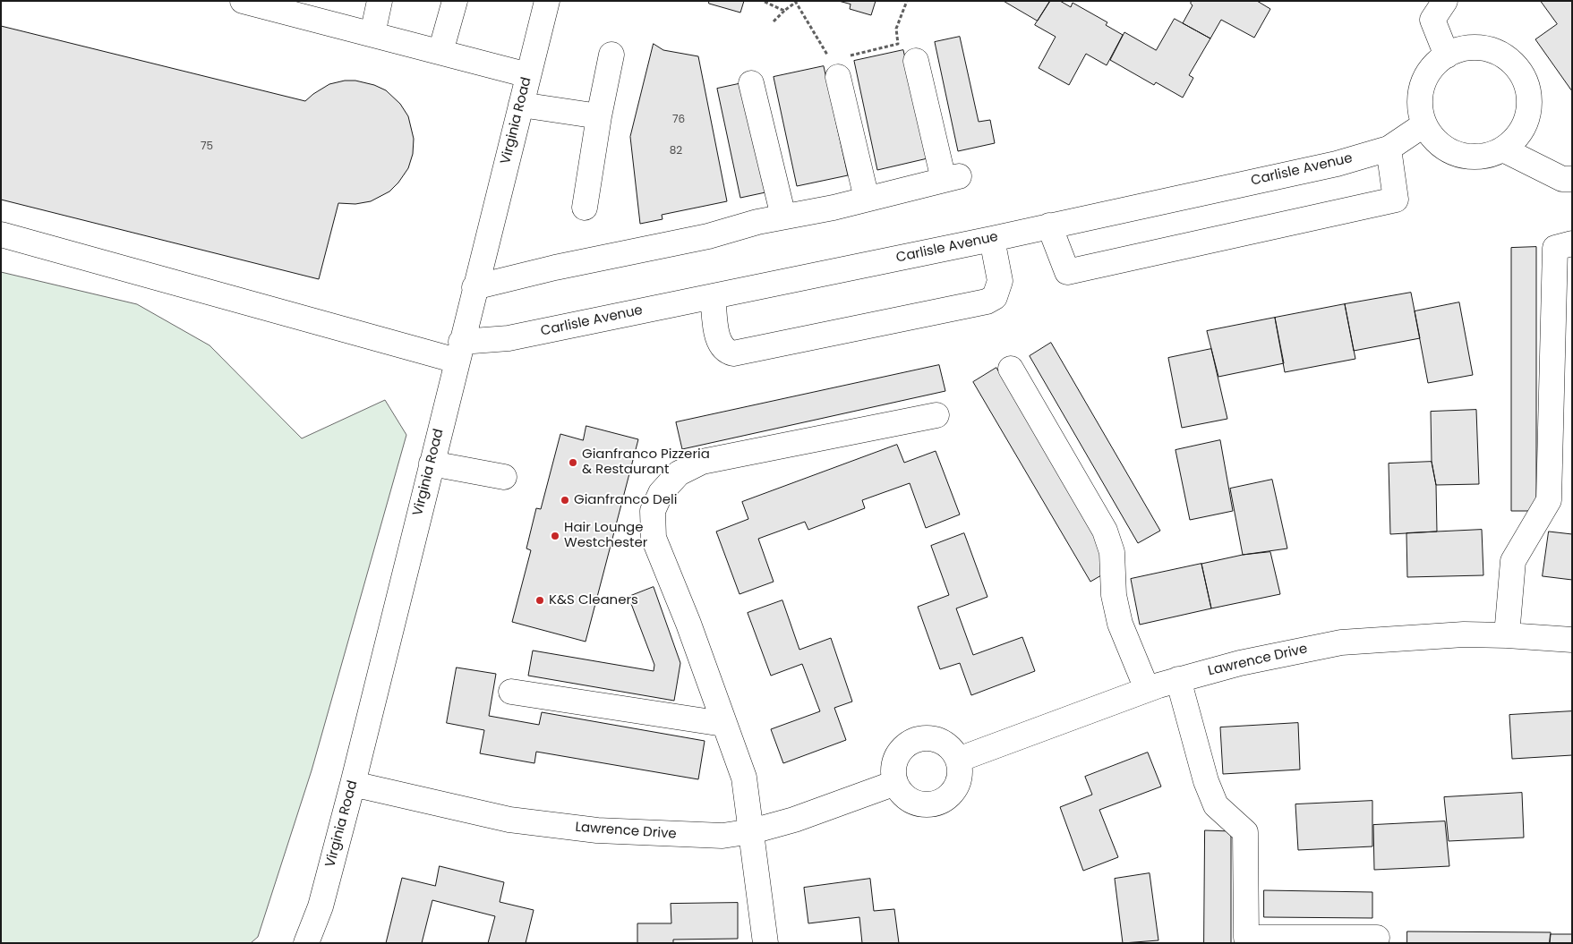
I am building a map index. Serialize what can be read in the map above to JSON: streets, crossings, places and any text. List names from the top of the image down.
{
  "streets": {
    "street": ["Virginia Road", "Carlisle Avenue", "Lawrence Drive"]
  },
  "crossings": [
    ["Virginia Road", "Carlisle Avenue"],
    ["Virginia Road", "Lawrence Drive"]
  ],
  "places": [
    "Gianfranco Pizzeria & Restaurant",
    "Gianfranco Deli",
    "Hair Lounge Westchester",
    "K&S Cleaners"
  ],
  "house_numbers": ["76", "75", "82"]
}
